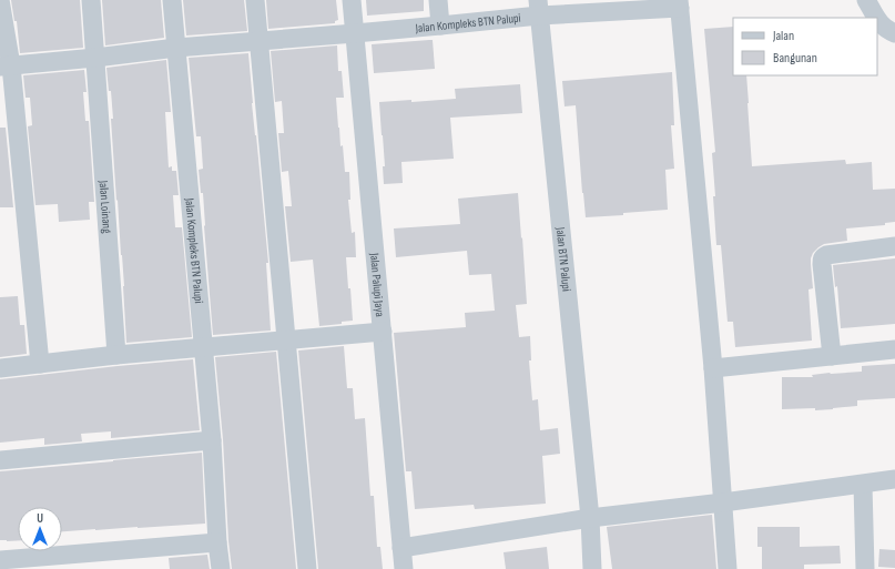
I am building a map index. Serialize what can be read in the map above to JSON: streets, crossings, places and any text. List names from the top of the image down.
{
  "streets": {
    "street": [
      "Jalan Kompleks BTN Palupi",
      "Jalan Loinang",
      "Jalan BTN Palupi",
      "Jalan Palupi Jaya"
    ]
  },
  "crossings": [
    ["Jalan Kompleks BTN Palupi", "Jalan Loinang"],
    ["Jalan Kompleks BTN Palupi", "Jalan BTN Palupi"],
    ["Jalan Kompleks BTN Palupi", "Jalan Palupi Jaya"]
  ],
  "legend": ["Jalan", "Bangunan"],
  "north": "top"
}
